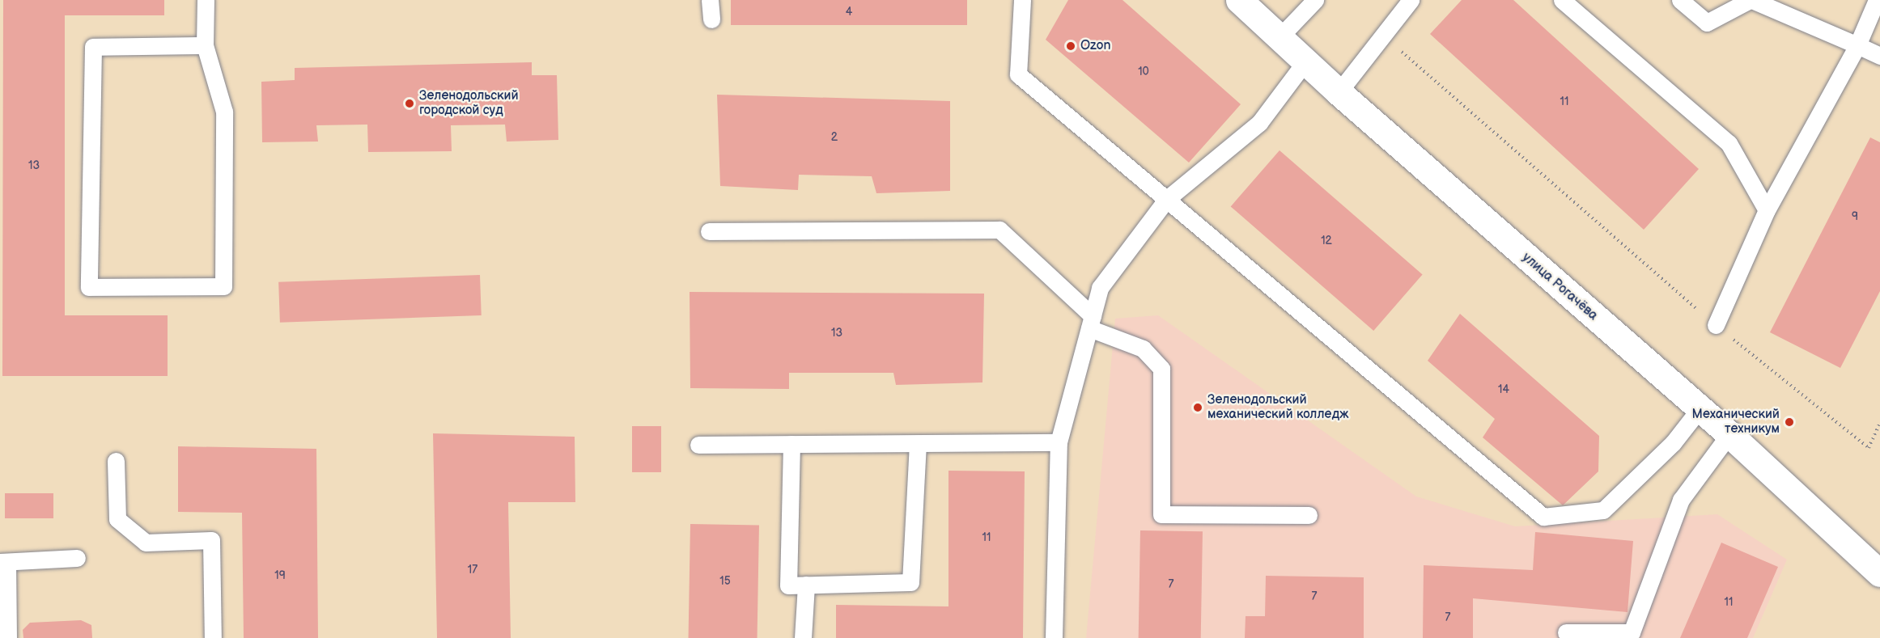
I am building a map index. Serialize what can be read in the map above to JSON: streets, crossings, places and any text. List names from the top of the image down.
{
  "streets": {
    "street": ["улица Рогачёва"]
  },
  "places": [
    "Ozon",
    "Зеленодольский городской суд",
    "Зеленодольский механический колледж",
    "Механический техникум"
  ],
  "house_numbers": [
    "4",
    "10",
    "11",
    "2",
    "13",
    "9",
    "12",
    "13",
    "14",
    "11",
    "17",
    "19",
    "15",
    "7",
    "7",
    "11",
    "7"
  ]
}
